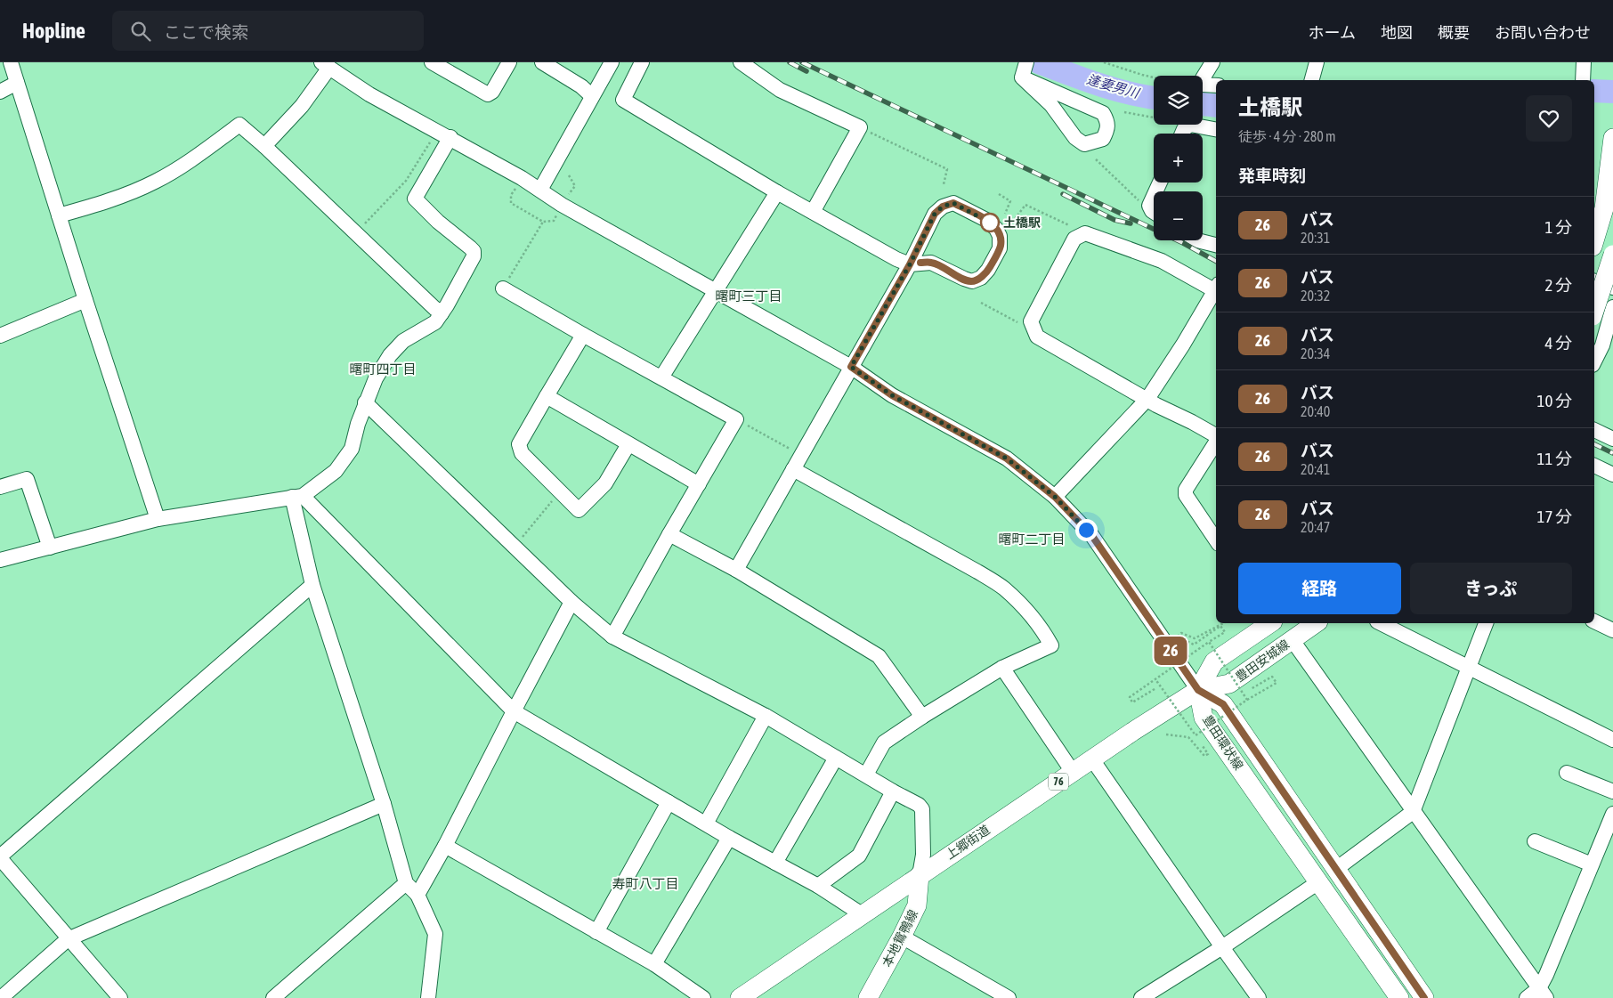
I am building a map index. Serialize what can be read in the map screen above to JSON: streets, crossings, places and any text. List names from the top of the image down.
{
  "streets": {
    "main road": [
      "豊田安城線",
      "豊田環状線",
      "76",
      "上郷街道",
      "本地鴛鴨線"
    ]
  },
  "crossings": [
    ["豊田安城線", "豊田環状線"],
    ["豊田安城線", "76"],
    ["豊田安城線", "上郷街道"],
    ["豊田環状線", "76"],
    ["豊田環状線", "上郷街道"],
    ["76", "上郷街道"],
    ["上郷街道", "本地鴛鴨線"]
  ],
  "districts": [
    "曙町三丁目",
    "曙町四丁目",
    "曙町二丁目",
    "寿町八丁目"
  ],
  "water": ["逢妻男川"],
  "places": ["土橋駅"],
  "lines": ["bus line 26"],
  "page": {
    "header": "Hopline",
    "search": "ここで検索",
    "nav": [
      "ホーム",
      "地図",
      "概要",
      "お問い合わせ"
    ],
    "on_map": "26",
    "map_buttons": ["+", "−"],
    "heading": [
      ["土橋駅", "徒歩 · 4 分 · 280 m"],
      "発車時刻"
    ],
    "list": [
      {
        "mark": "26",
        "name": "バス",
        "note": "20:31",
        "value": "1 分"
      },
      {
        "mark": "26",
        "name": "バス",
        "note": "20:32",
        "value": "2 分"
      },
      {
        "mark": "26",
        "name": "バス",
        "note": "20:34",
        "value": "4 分"
      },
      {
        "mark": "26",
        "name": "バス",
        "note": "20:40",
        "value": "10 分"
      },
      {
        "mark": "26",
        "name": "バス",
        "note": "20:41",
        "value": "11 分"
      },
      {
        "mark": "26",
        "name": "バス",
        "note": "20:47",
        "value": "17 分"
      }
    ],
    "buttons": ["経路", "きっぷ"]
  }
}
